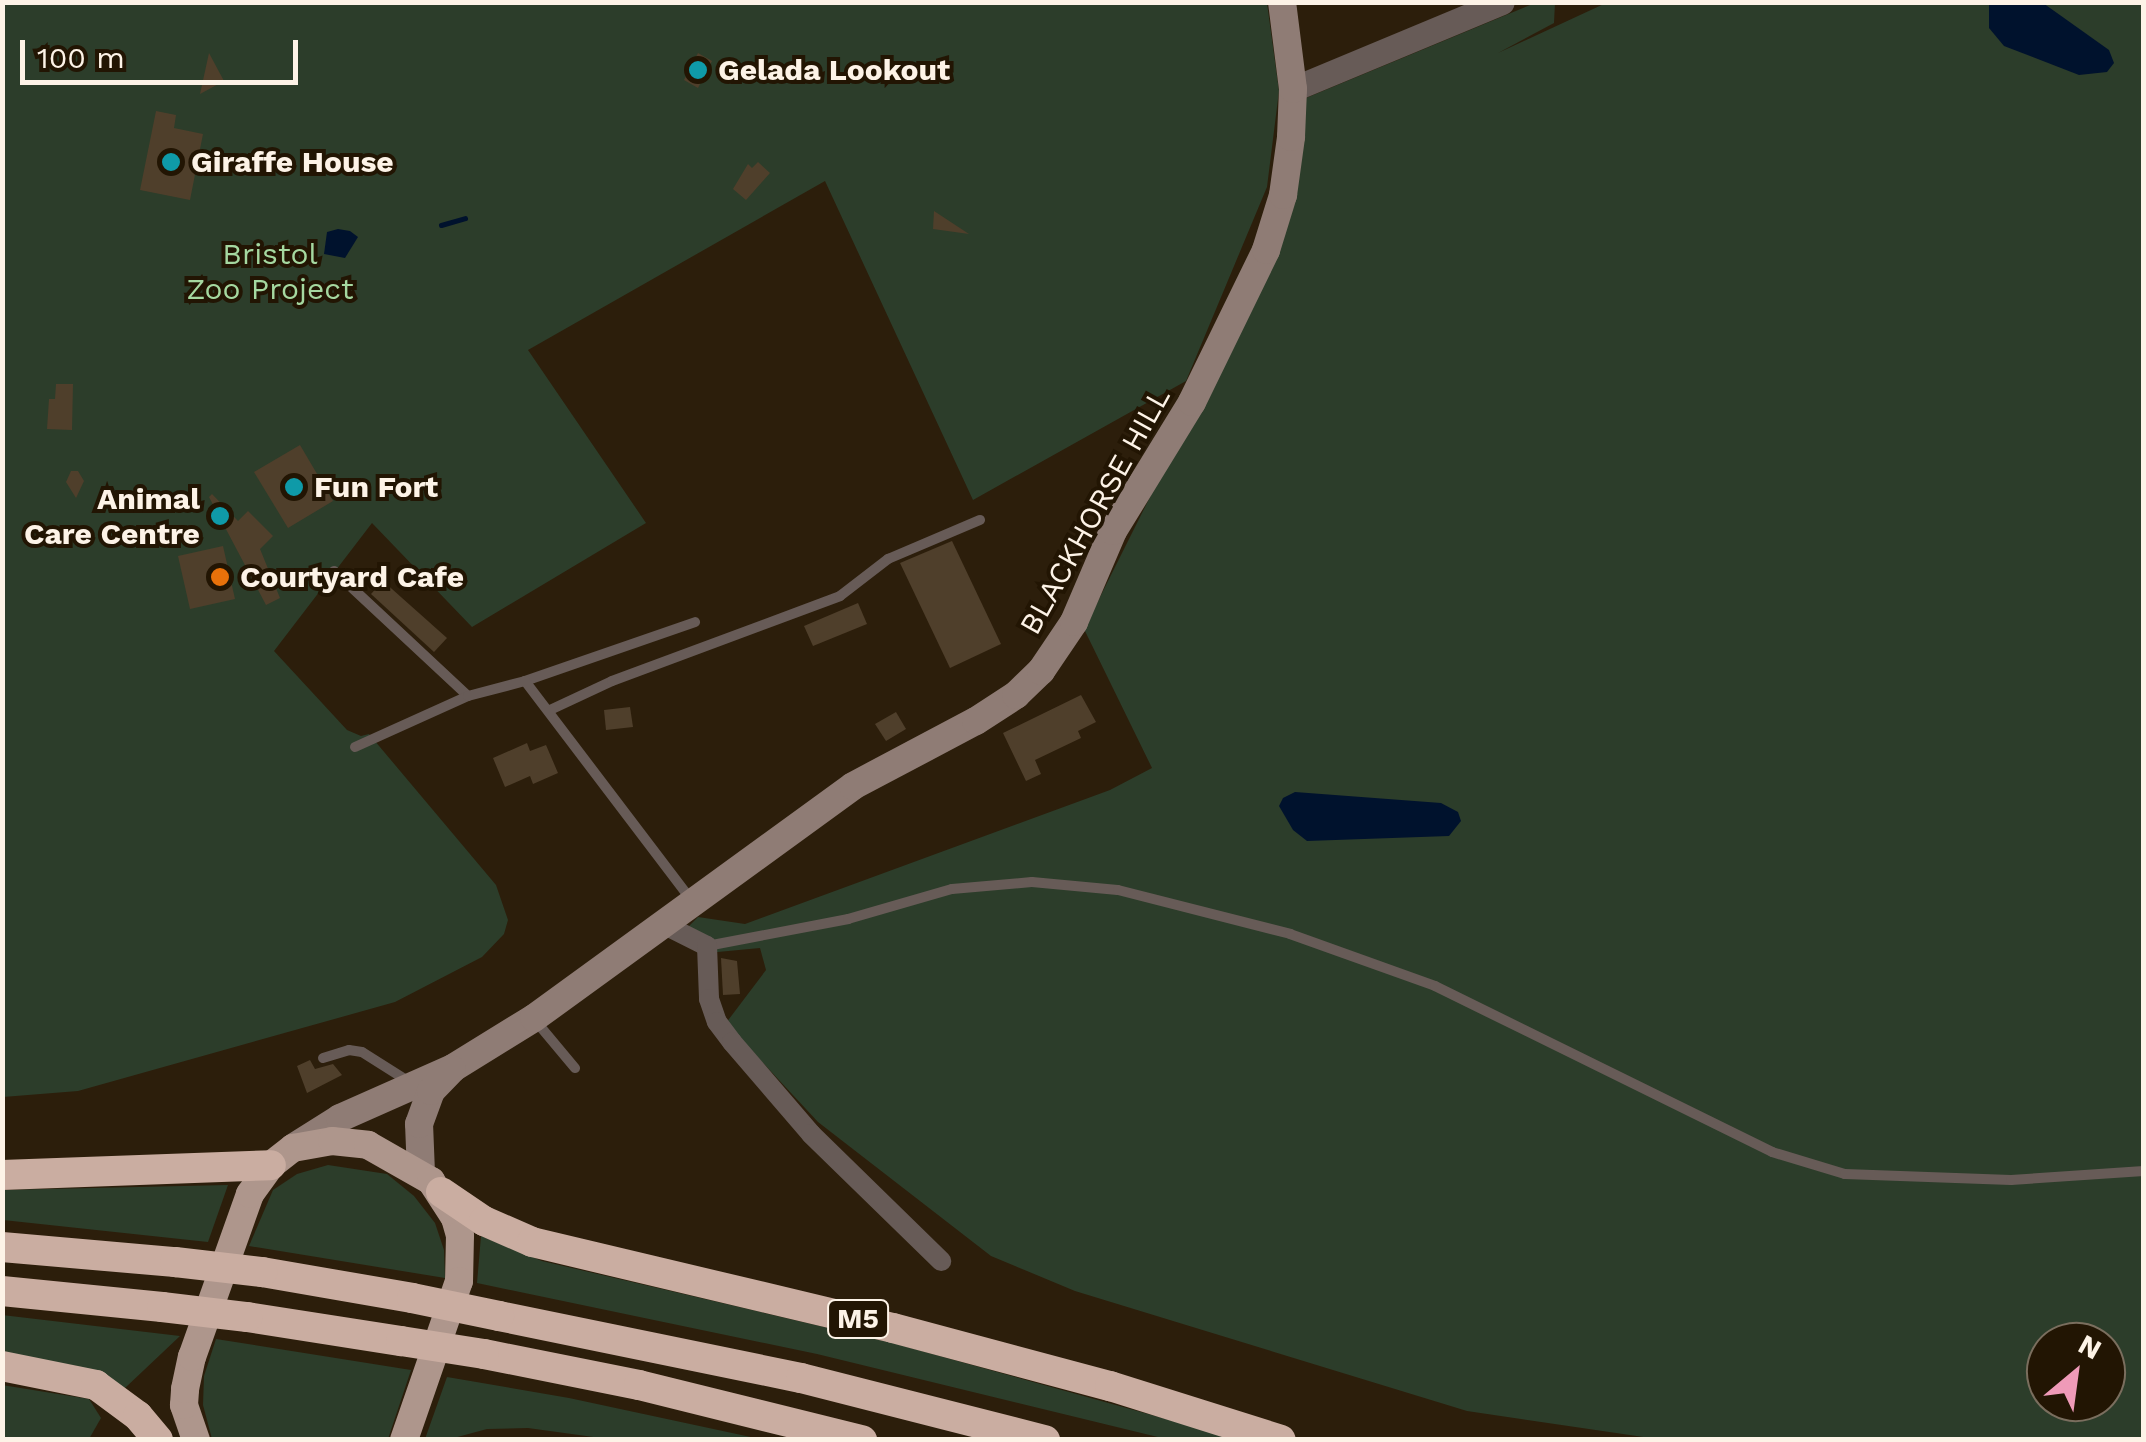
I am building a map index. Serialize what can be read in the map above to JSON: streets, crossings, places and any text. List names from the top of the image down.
{
  "streets": {
    "highway": ["M5"],
    "main road": ["BLACKHORSE HILL"]
  },
  "parks": ["Bristol Zoo Project"],
  "places": [
    "Gelada Lookout",
    "Giraffe House",
    "Fun Fort",
    "Animal Care Centre",
    "Courtyard Cafe"
  ],
  "scale_bar": "100 m",
  "north": "top right"
}
